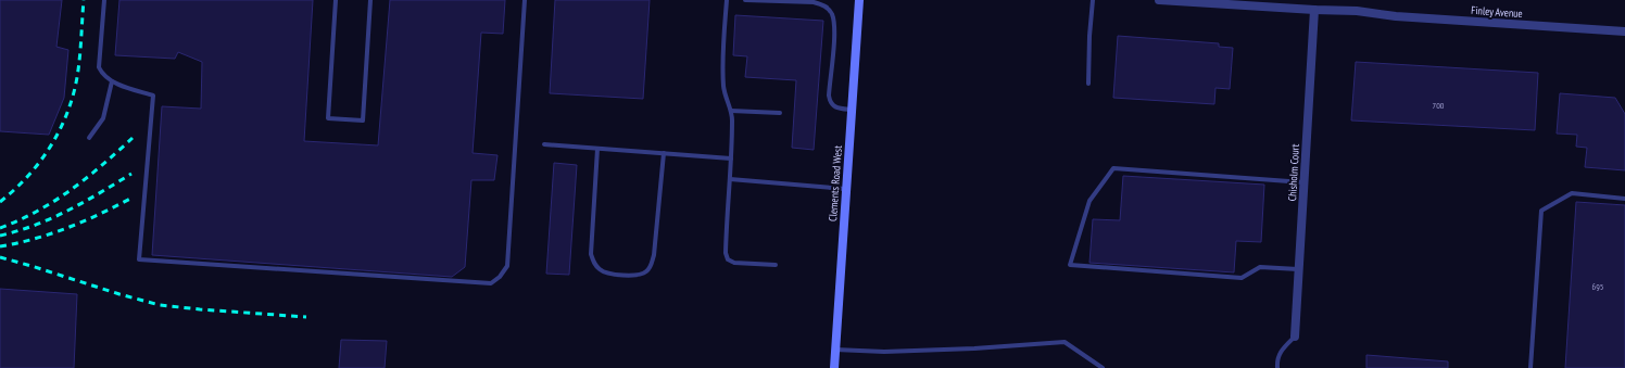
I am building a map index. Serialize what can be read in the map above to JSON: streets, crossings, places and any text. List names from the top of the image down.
{
  "streets": {
    "street": ["Finley Avenue", "Chisholm Court", "Clements Road West"]
  },
  "crossings": [
    ["Finley Avenue", "Chisholm Court"]
  ],
  "house_numbers": ["700", "695"]
}
